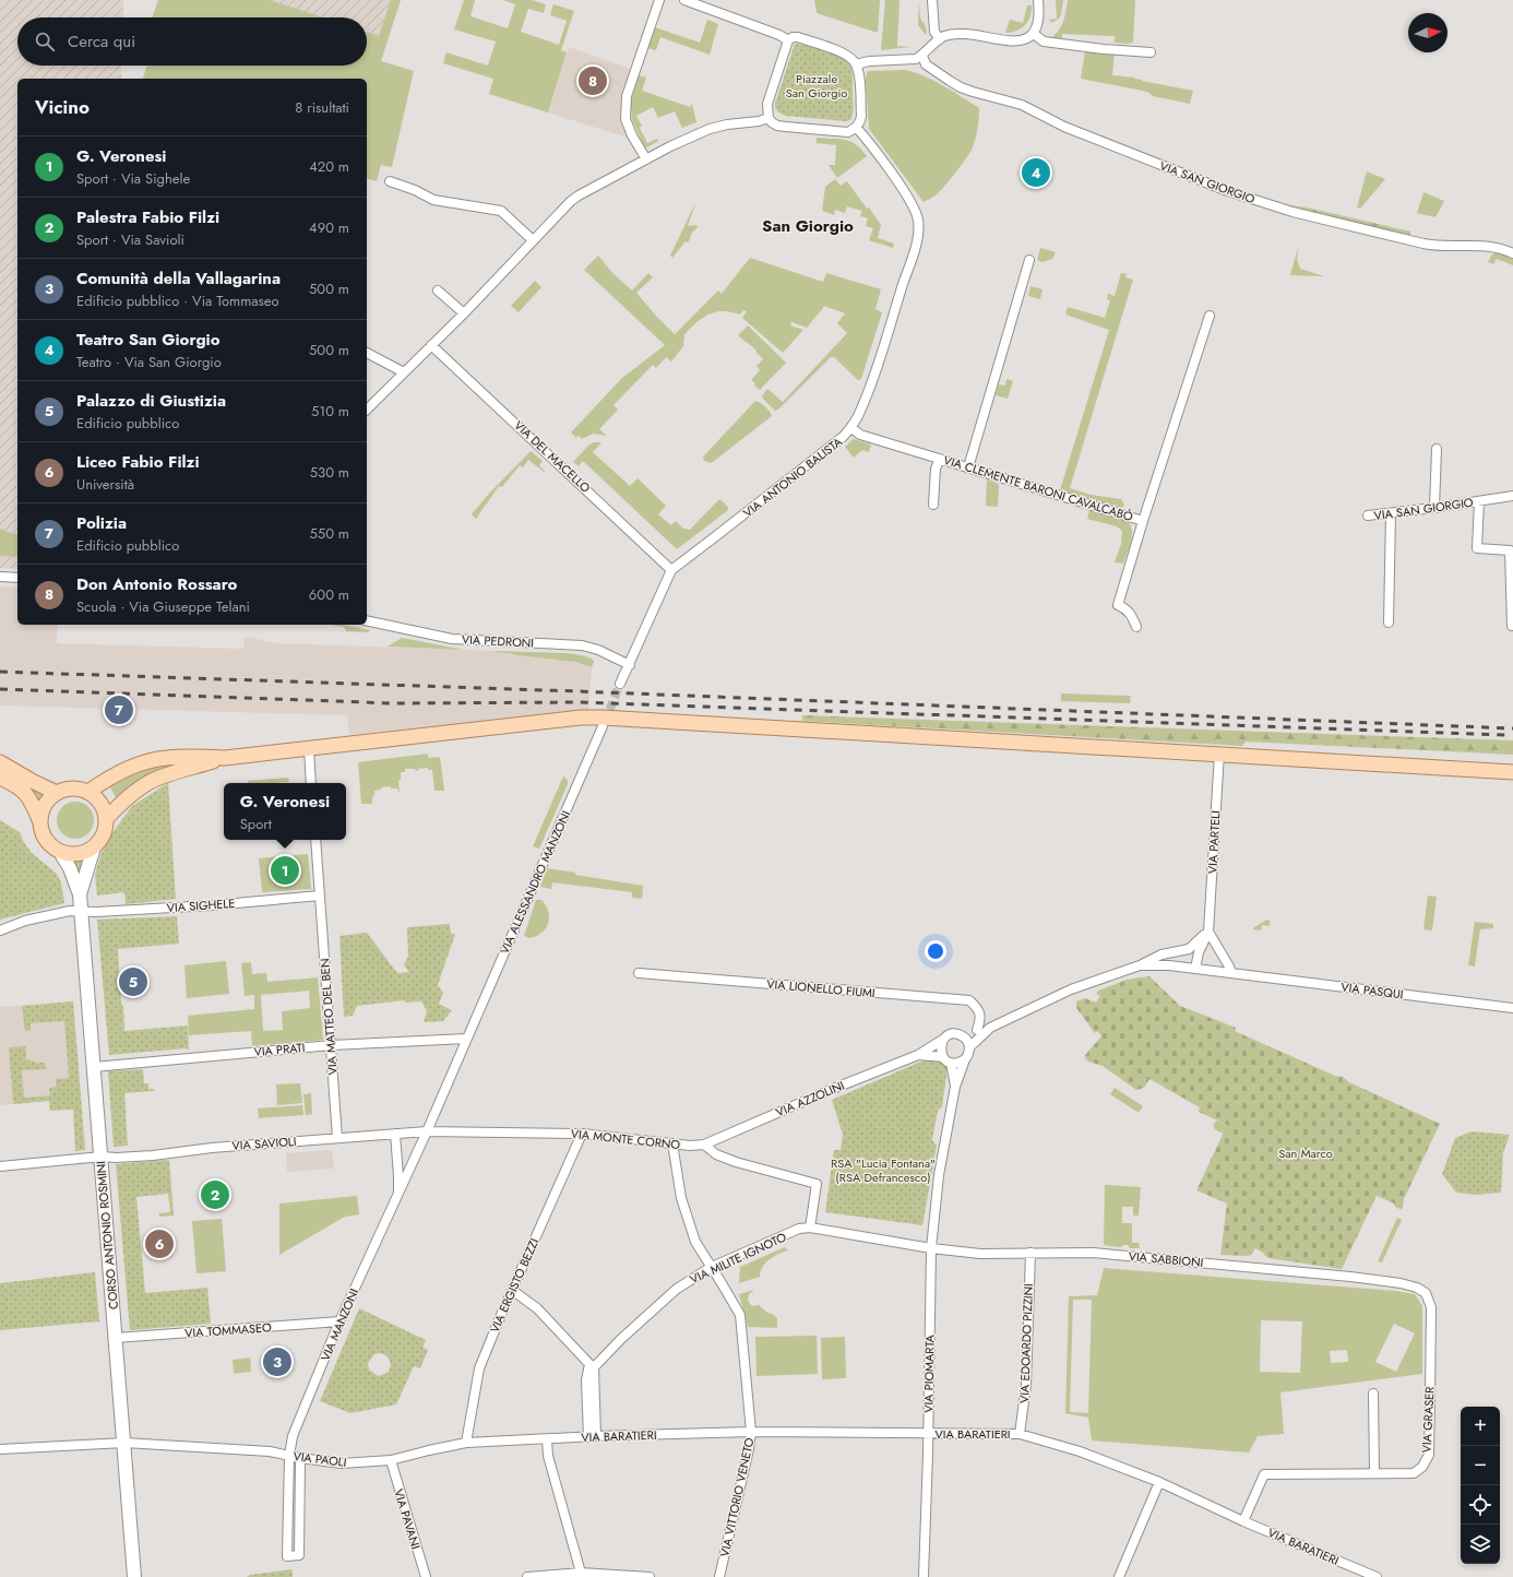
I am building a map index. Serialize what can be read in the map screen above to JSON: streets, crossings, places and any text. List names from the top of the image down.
{
  "streets": {
    "main road": ["CORSO ANTONIO ROSMINI"],
    "street": [
      "VIA SAN GIORGIO",
      "VIA DEL MACELLO",
      "VIA ANTONIO BALISTA",
      "VIA CLEMENTE BARONI CAVALCABÒ",
      "VIA PEDRONI",
      "VIA PARTELI",
      "VIA ALESSANDRO MANZONI",
      "VIA SIGHELE",
      "VIA LIONELLO FIUMI",
      "VIA PASQUI",
      "VIA MATTEO DEL BEN",
      "VIA PRATI",
      "VIA AZZOLINI",
      "VIA MONTE CORNO",
      "VIA SAVIOLI",
      "VIA MILITE IGNOTO",
      "VIA SABBIONI",
      "VIA ERGISTO BEZZI",
      "VIA MANZONI",
      "VIA TOMMASEO",
      "VIA EDOARDO PIZZINI",
      "VIA PIOMARTA",
      "VIA GRASER",
      "VIA BARATIERI",
      "VIA PAOLI",
      "VIA VITTORIO VENETO",
      "VIA PAVANI"
    ]
  },
  "crossings": [
    ["VIA DEL MACELLO", "VIA ANTONIO BALISTA"],
    ["VIA ANTONIO BALISTA", "VIA CLEMENTE BARONI CAVALCABÒ"],
    ["VIA ANTONIO BALISTA", "VIA PEDRONI"],
    ["VIA ALESSANDRO MANZONI", "VIA PRATI"],
    ["VIA ALESSANDRO MANZONI", "VIA MANZONI"],
    ["VIA SIGHELE", "VIA MATTEO DEL BEN"],
    ["VIA SIGHELE", "CORSO ANTONIO ROSMINI"],
    ["VIA MATTEO DEL BEN", "VIA PRATI"],
    ["VIA MATTEO DEL BEN", "VIA SAVIOLI"],
    ["VIA PRATI", "CORSO ANTONIO ROSMINI"],
    ["VIA PRATI", "VIA MANZONI"],
    ["VIA AZZOLINI", "VIA MONTE CORNO"],
    ["VIA MONTE CORNO", "VIA SAVIOLI"],
    ["VIA MONTE CORNO", "VIA ERGISTO BEZZI"],
    ["VIA MONTE CORNO", "VIA MANZONI"],
    ["VIA MONTE CORNO", "VIA VITTORIO VENETO"],
    ["VIA SAVIOLI", "CORSO ANTONIO ROSMINI"],
    ["VIA SAVIOLI", "VIA MANZONI"],
    ["CORSO ANTONIO ROSMINI", "VIA TOMMASEO"],
    ["CORSO ANTONIO ROSMINI", "VIA PAOLI"],
    ["VIA MILITE IGNOTO", "VIA SABBIONI"],
    ["VIA MILITE IGNOTO", "VIA VITTORIO VENETO"],
    ["VIA SABBIONI", "VIA EDOARDO PIZZINI"],
    ["VIA SABBIONI", "VIA PIOMARTA"],
    ["VIA SABBIONI", "VIA GRASER"],
    ["VIA ERGISTO BEZZI", "VIA PAOLI"],
    ["VIA MANZONI", "VIA TOMMASEO"],
    ["VIA MANZONI", "VIA PAOLI"],
    ["VIA EDOARDO PIZZINI", "VIA BARATIERI"],
    ["VIA PIOMARTA", "VIA BARATIERI"],
    ["VIA GRASER", "VIA BARATIERI"],
    ["VIA BARATIERI", "VIA PAOLI"],
    ["VIA BARATIERI", "VIA VITTORIO VENETO"],
    ["VIA PAOLI", "VIA PAVANI"]
  ],
  "districts": ["San Giorgio"],
  "parks": ["Piazzale San Giorgio", "San Marco", "RSA \"Lucia Fontana\" (RSA Defrancesco)"],
  "north": "right",
  "page": {
    "search": "Cerca qui",
    "pins": [
      "8",
      "4",
      "7",
      "1",
      "5",
      "2",
      "6",
      "3"
    ],
    "heading": ["Vicino", "8 risultati"],
    "list": [
      {
        "mark": "1",
        "name": "G. Veronesi",
        "note": "Sport · Via Sighele",
        "value": "420 m"
      },
      {
        "mark": "2",
        "name": "Palestra Fabio Filzi",
        "note": "Sport · Via Savioli",
        "value": "490 m"
      },
      {
        "mark": "3",
        "name": "Comunità della Vallagarina",
        "note": "Edificio pubblico · Via Tommaseo",
        "value": "500 m"
      },
      {
        "mark": "4",
        "name": "Teatro San Giorgio",
        "note": "Teatro · Via San Giorgio",
        "value": "500 m"
      },
      {
        "mark": "5",
        "name": "Palazzo di Giustizia",
        "note": "Edificio pubblico",
        "value": "510 m"
      },
      {
        "mark": "6",
        "name": "Liceo Fabio Filzi",
        "note": "Università",
        "value": "530 m"
      },
      {
        "mark": "7",
        "name": "Polizia",
        "note": "Edificio pubblico",
        "value": "550 m"
      },
      {
        "mark": "8",
        "name": "Don Antonio Rossaro",
        "note": "Scuola · Via Giuseppe Telani",
        "value": "600 m"
      }
    ],
    "popup": ["G. Veronesi", "Sport"],
    "map_buttons": ["+", "−"]
  }
}
